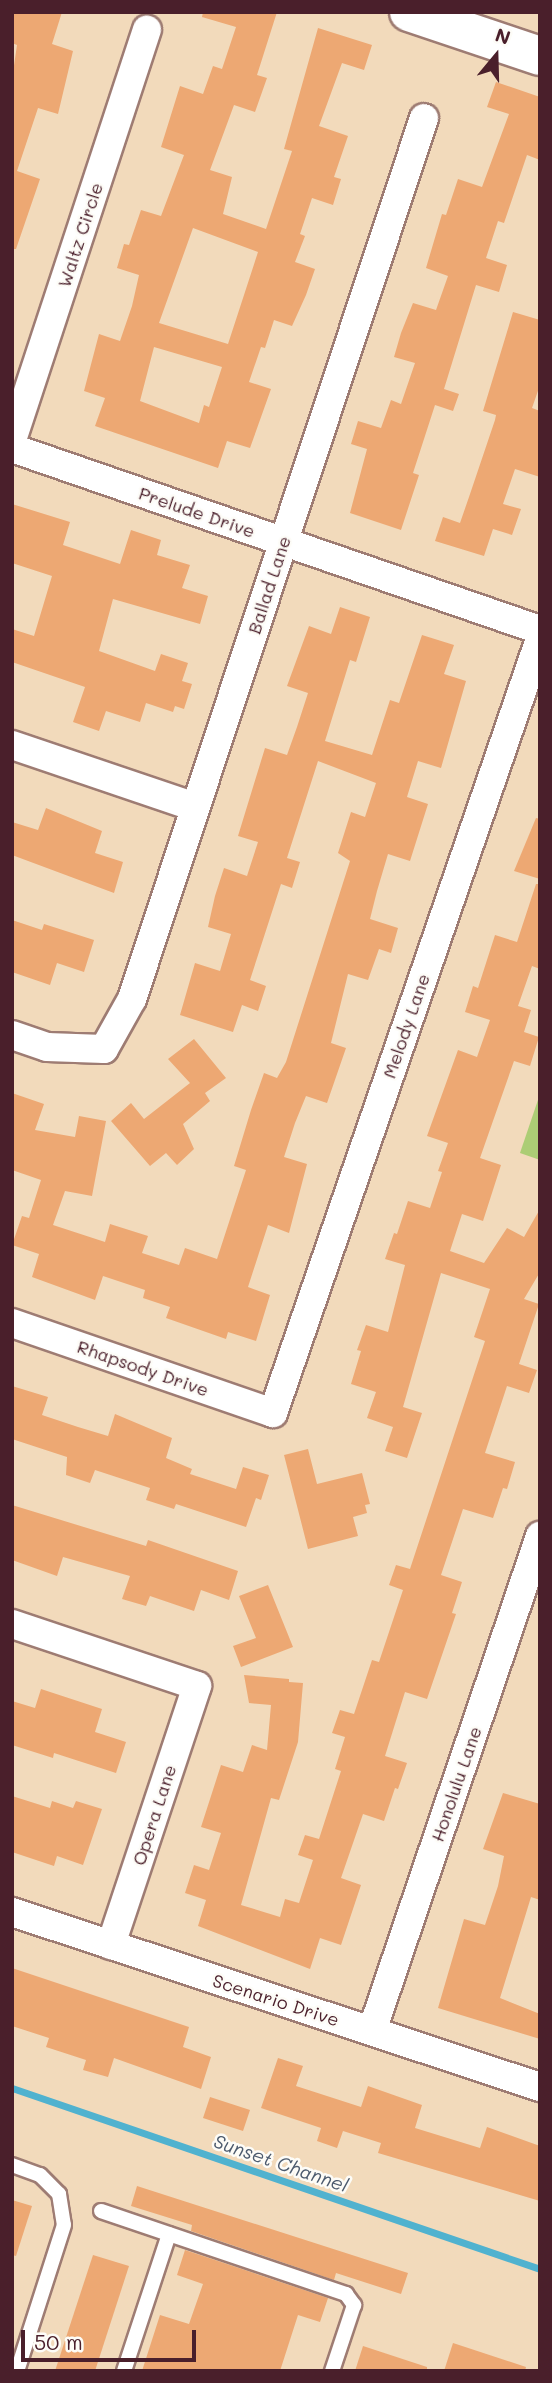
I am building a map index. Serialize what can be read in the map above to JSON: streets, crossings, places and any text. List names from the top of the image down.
{
  "streets": {
    "street": [
      "Waltz Circle",
      "Prelude Drive",
      "Ballad Lane",
      "Melody Lane",
      "Rhapsody Drive",
      "Honolulu Lane",
      "Opera Lane",
      "Scenario Drive"
    ]
  },
  "crossings": [
    ["Prelude Drive", "Ballad Lane"],
    ["Melody Lane", "Rhapsody Drive"],
    ["Honolulu Lane", "Scenario Drive"],
    ["Opera Lane", "Scenario Drive"]
  ],
  "water": ["Sunset Channel"],
  "scale_bar": "50 m",
  "north": "top"
}
